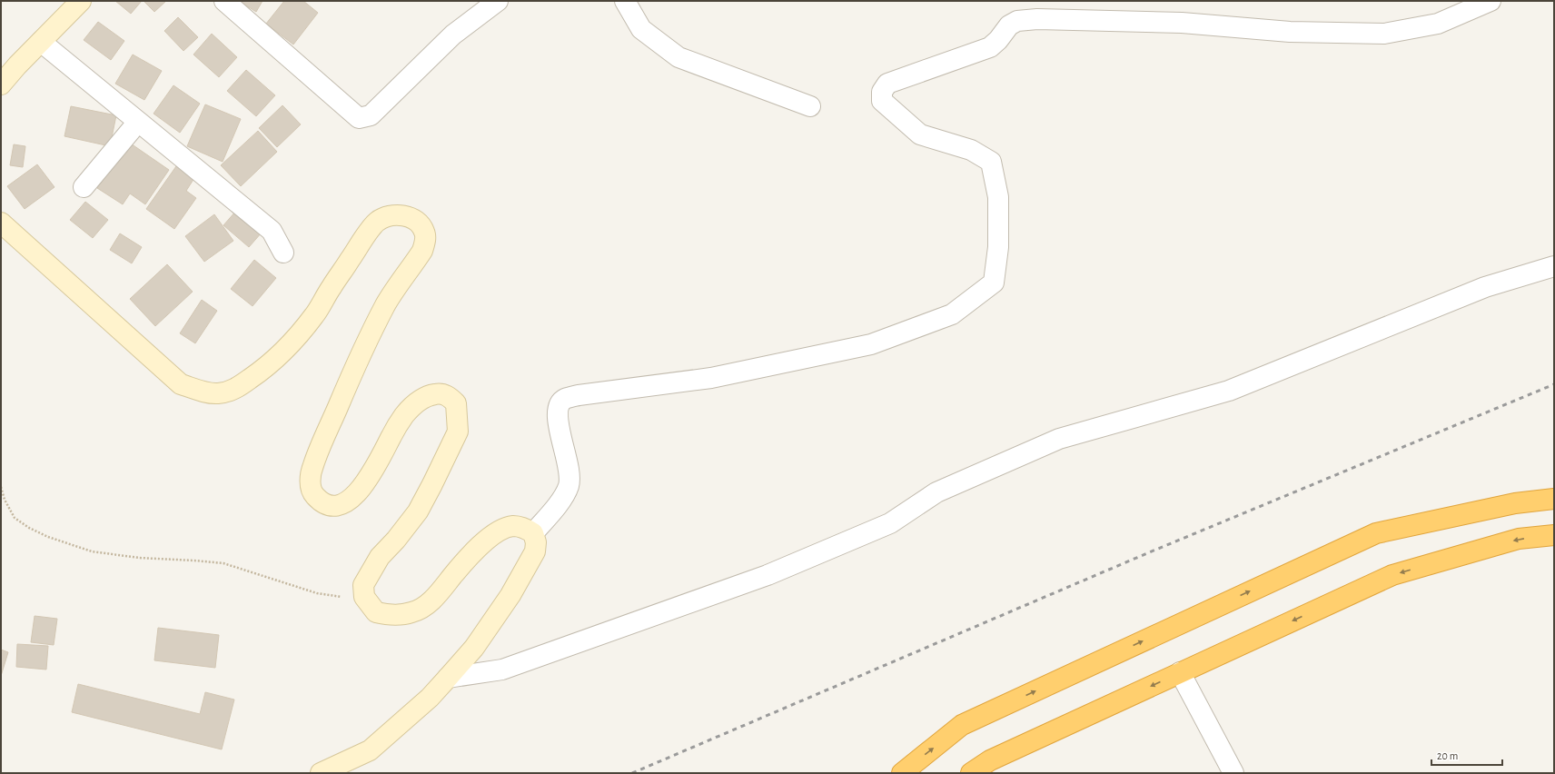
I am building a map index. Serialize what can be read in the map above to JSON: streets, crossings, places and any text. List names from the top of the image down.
{
  "scale_bar": "20 m"
}
